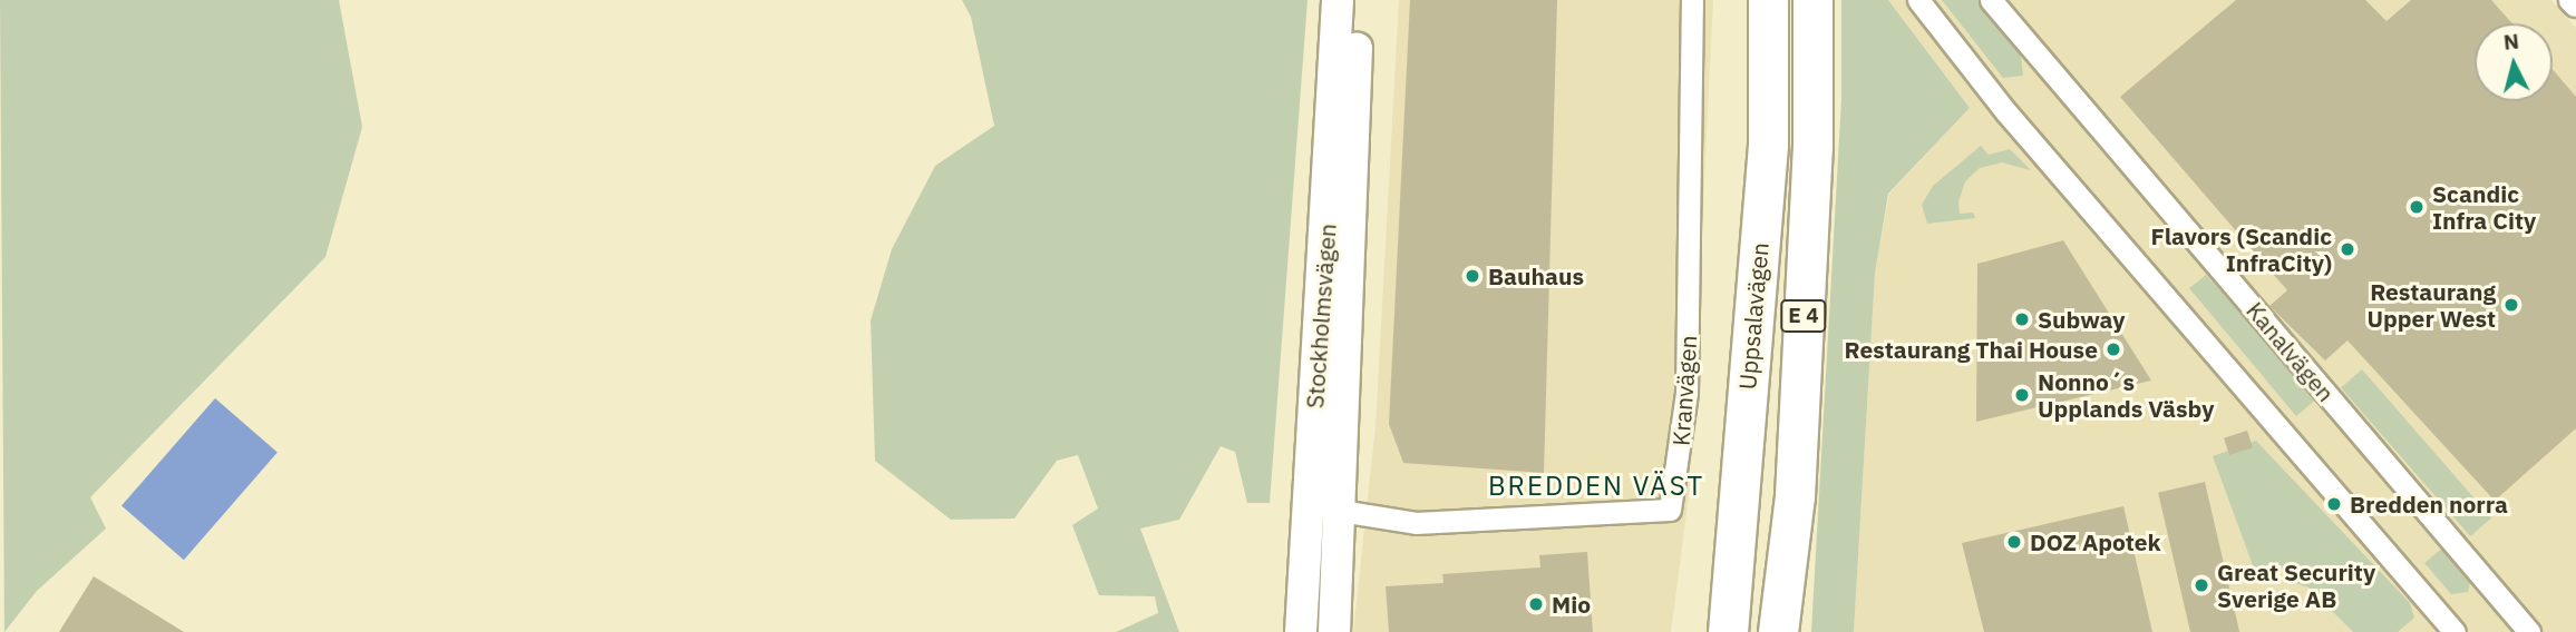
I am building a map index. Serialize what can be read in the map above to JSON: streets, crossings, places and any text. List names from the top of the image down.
{
  "streets": {
    "highway": ["Uppsalavägen", "E 4"],
    "main road": ["Stockholmsvägen"],
    "street": ["Kanalvägen", "Kranvägen"]
  },
  "crossings": [
    ["Stockholmsvägen", "Kranvägen"]
  ],
  "districts": ["BREDDEN VÄST"],
  "places": [
    "Scandic Infra City",
    "Flavors (Scandic InfraCity)",
    "Bauhaus",
    "Restaurang Upper West",
    "Subway",
    "Restaurang Thai House",
    "Nonno´s Upplands Väsby",
    "Bredden norra",
    "DOZ Apotek",
    "Great Security Sverige AB",
    "Mio"
  ],
  "north": "top"
}
